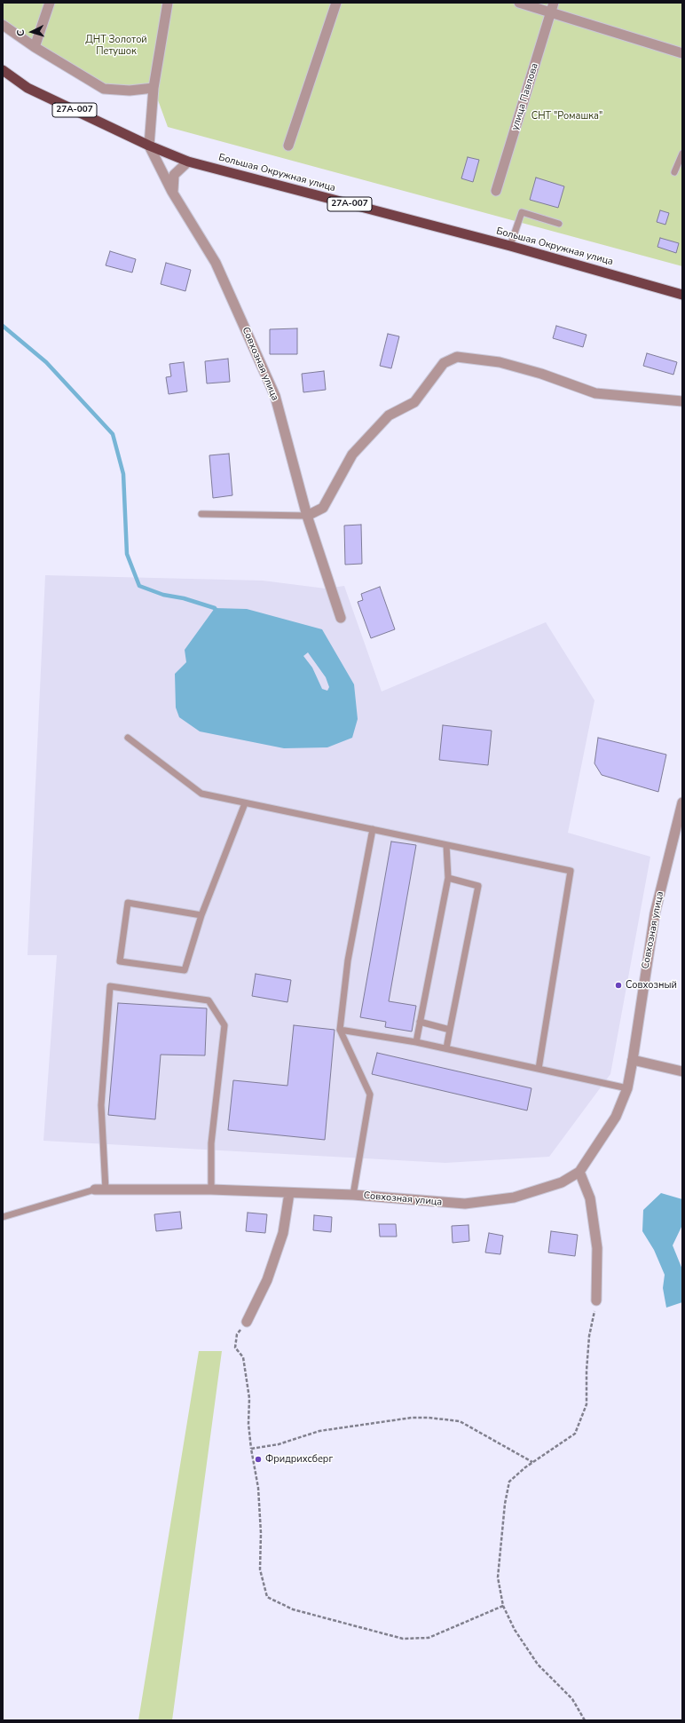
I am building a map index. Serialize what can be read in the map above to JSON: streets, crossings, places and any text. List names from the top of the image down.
{
  "streets": {
    "highway": ["27А-007", "Большая Окружная улица"],
    "street": ["улица Павлова", "Совхозная улица"]
  },
  "crossings": [
    ["Большая Окружная улица", "Совхозная улица"]
  ],
  "parks": ["ДНТ Золотой Петушок", "СНТ \"Ромашка\""],
  "places": ["Совхозный", "Фридрихсберг"],
  "north": "left"
}
